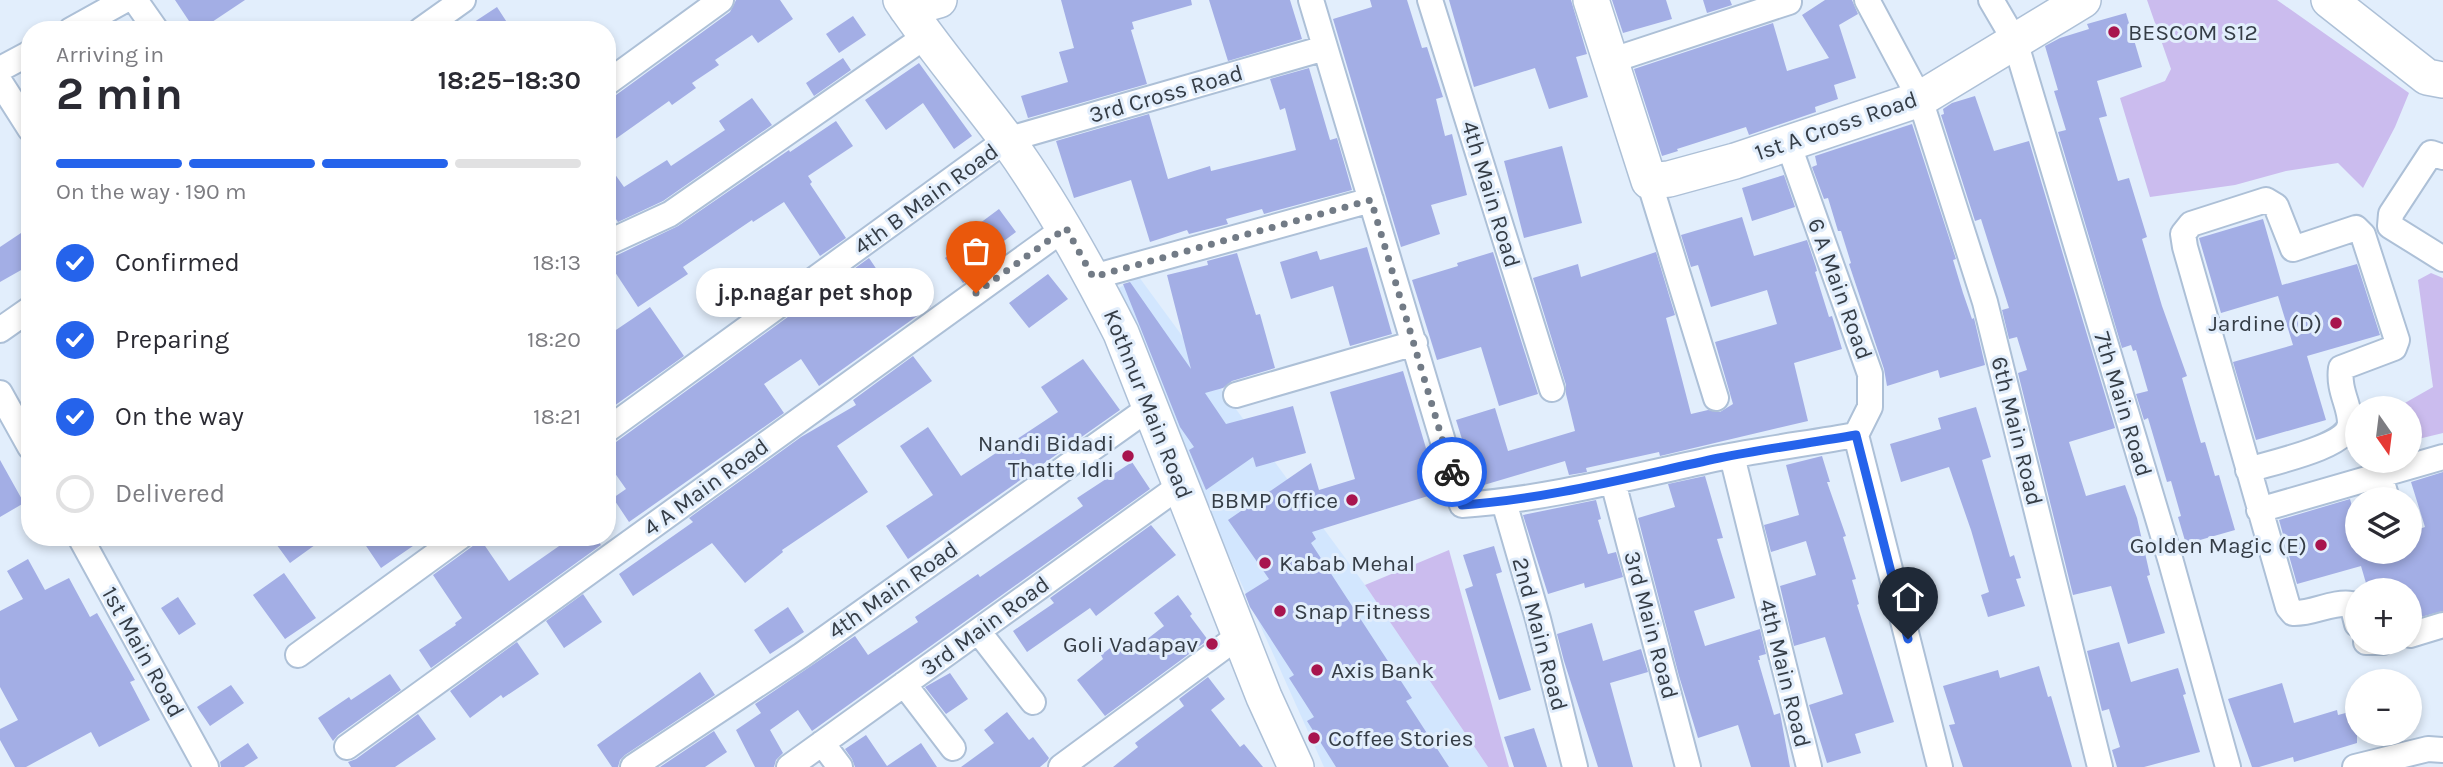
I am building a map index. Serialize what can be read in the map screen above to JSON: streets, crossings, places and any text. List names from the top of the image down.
{
  "streets": {
    "main road": ["1st A Cross Road", "Kothnur Main Road"],
    "street": [
      "3rd Cross Road",
      "4th Main Road",
      "4th B Main Road",
      "6 A Main Road",
      "7th Main Road",
      "6th Main Road",
      "4 A Main Road",
      "3rd Main Road",
      "2nd Main Road",
      "1st Main Road"
    ]
  },
  "crossings": [
    ["3rd Cross Road", "4th B Main Road"],
    ["3rd Cross Road", "Kothnur Main Road"],
    ["1st A Cross Road", "6 A Main Road"],
    ["1st A Cross Road", "7th Main Road"],
    ["1st A Cross Road", "6th Main Road"],
    ["4th Main Road", "Kothnur Main Road"],
    ["4th B Main Road", "Kothnur Main Road"],
    ["Kothnur Main Road", "4 A Main Road"],
    ["Kothnur Main Road", "3rd Main Road"]
  ],
  "places": [
    "BESCOM S12",
    "j.p.nagar pet shop",
    "Jardine (D)",
    "Nandi Bidadi Thatte Idli",
    "BBMP Office",
    "Golden Magic (E)",
    "Kabab Mehal",
    "Snap Fitness",
    "Goli Vadapav",
    "Axis Bank",
    "Coffee Stories"
  ],
  "north": "bottom",
  "page": {
    "heading": ["2 min", "Arriving in", "18:25–18:30"],
    "bar": "On the way · 190 m",
    "list": [
      ["Confirmed", "18:13"],
      ["Preparing", "18:20"],
      ["On the way", "18:21"],
      "Delivered"
    ],
    "bubble": "j.p.nagar pet shop",
    "map_buttons": ["+", "−"]
  }
}
